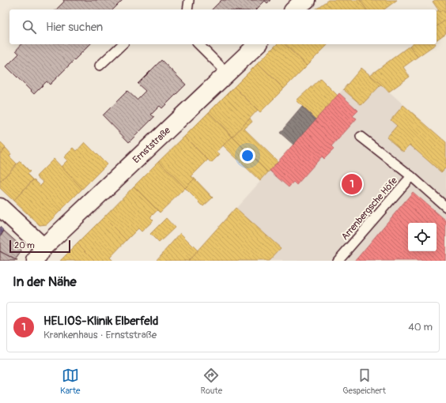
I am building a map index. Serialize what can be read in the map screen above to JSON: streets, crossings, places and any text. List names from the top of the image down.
{
  "streets": {
    "street": ["Ernststraße"],
    "lane": ["Arrenbergsche Höfe"]
  },
  "scale_bar": "20 m",
  "page": {
    "search": "Hier suchen",
    "pins": "1",
    "scale": "20 m",
    "heading": "In der Nähe",
    "list": [
      {
        "mark": "1",
        "name": "HELIOS-Klinik Elberfeld",
        "note": "Krankenhaus · Ernststraße",
        "value": "40 m"
      }
    ],
    "nav": ["Karte", "Route", "Gespeichert"]
  }
}
